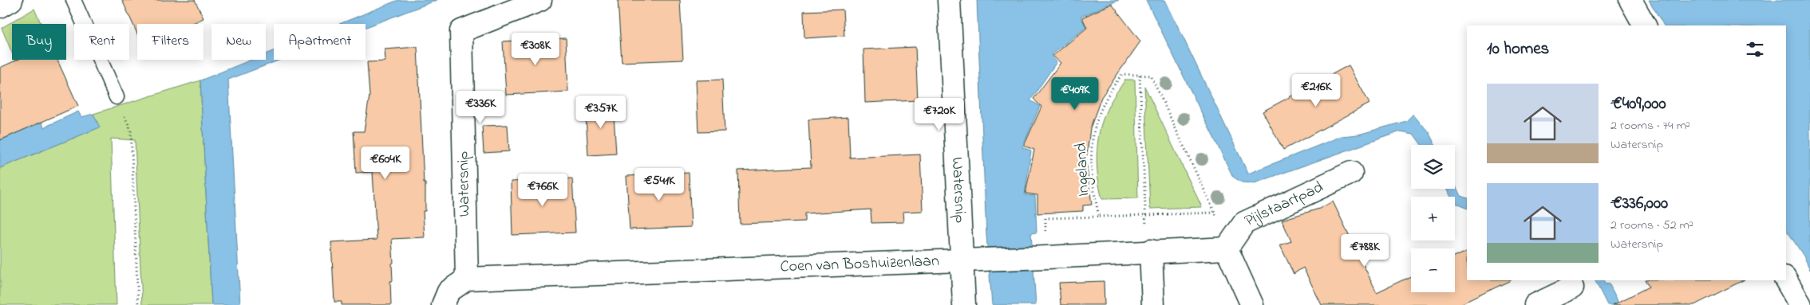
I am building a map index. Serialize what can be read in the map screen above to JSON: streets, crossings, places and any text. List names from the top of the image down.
{
  "streets": {
    "street": ["Watersnip", "Pijlstaartpad", "Coen van Boshuizenlaan"],
    "path": ["Ingeland"]
  },
  "crossings": [
    ["Ingeland", "Coen van Boshuizenlaan"],
    ["Watersnip", "Coen van Boshuizenlaan"],
    ["Pijlstaartpad", "Coen van Boshuizenlaan"]
  ],
  "page": {
    "chip": [
      "Buy",
      "Rent",
      "Filters",
      "New",
      "Apartment"
    ],
    "heading": "10 homes",
    "price": [
      "€308K",
      "€216K",
      "€409K",
      "€336K",
      "€357K",
      "€720K",
      "€604K",
      "€541K",
      "€766K",
      "€788K"
    ],
    "list": [
      {
        "name": "€409,000",
        "note": "2 rooms · 74 m² · Watersnip"
      },
      {
        "name": "€336,000",
        "note": "2 rooms · 52 m² · Watersnip"
      }
    ],
    "map_buttons": ["+", "−"]
  }
}
